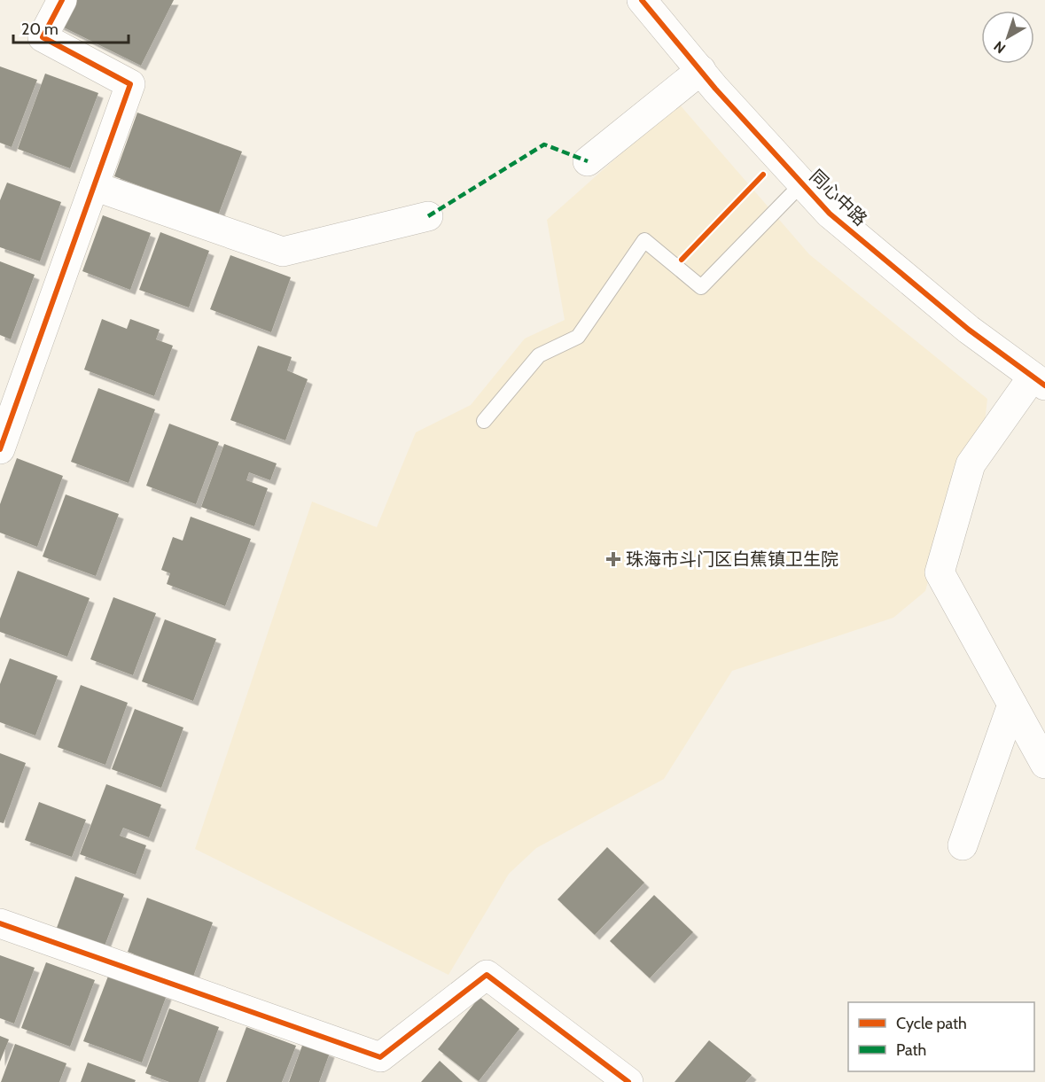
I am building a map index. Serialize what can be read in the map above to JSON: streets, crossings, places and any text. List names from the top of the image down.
{
  "streets": {
    "street": ["同心中路"]
  },
  "places": {
    "health": ["珠海市斗门区白蕉镇卫生院"]
  },
  "legend": ["Cycle path", "Path"],
  "scale_bar": "20 m",
  "north": "bottom left"
}
